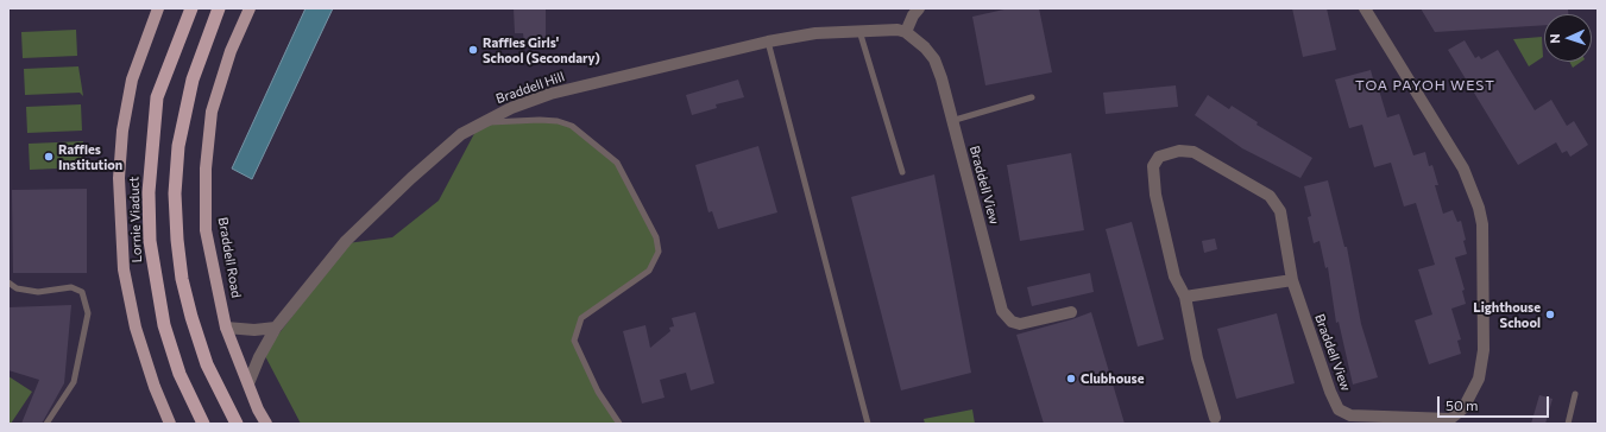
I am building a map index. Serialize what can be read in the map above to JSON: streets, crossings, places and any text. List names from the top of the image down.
{
  "streets": {
    "highway": ["Lornie Viaduct"],
    "main road": ["Braddell Road"],
    "street": ["Braddell Hill", "Braddell View"]
  },
  "crossings": [
    ["Braddell Hill", "Braddell View"],
    ["Braddell Hill", "Braddell Road"]
  ],
  "districts": ["TOA PAYOH WEST"],
  "places": [
    "Raffles Girls' School (Secondary)",
    "Raffles Institution",
    "Lighthouse School",
    "Clubhouse"
  ],
  "scale_bar": "50 m",
  "north": "left"
}
